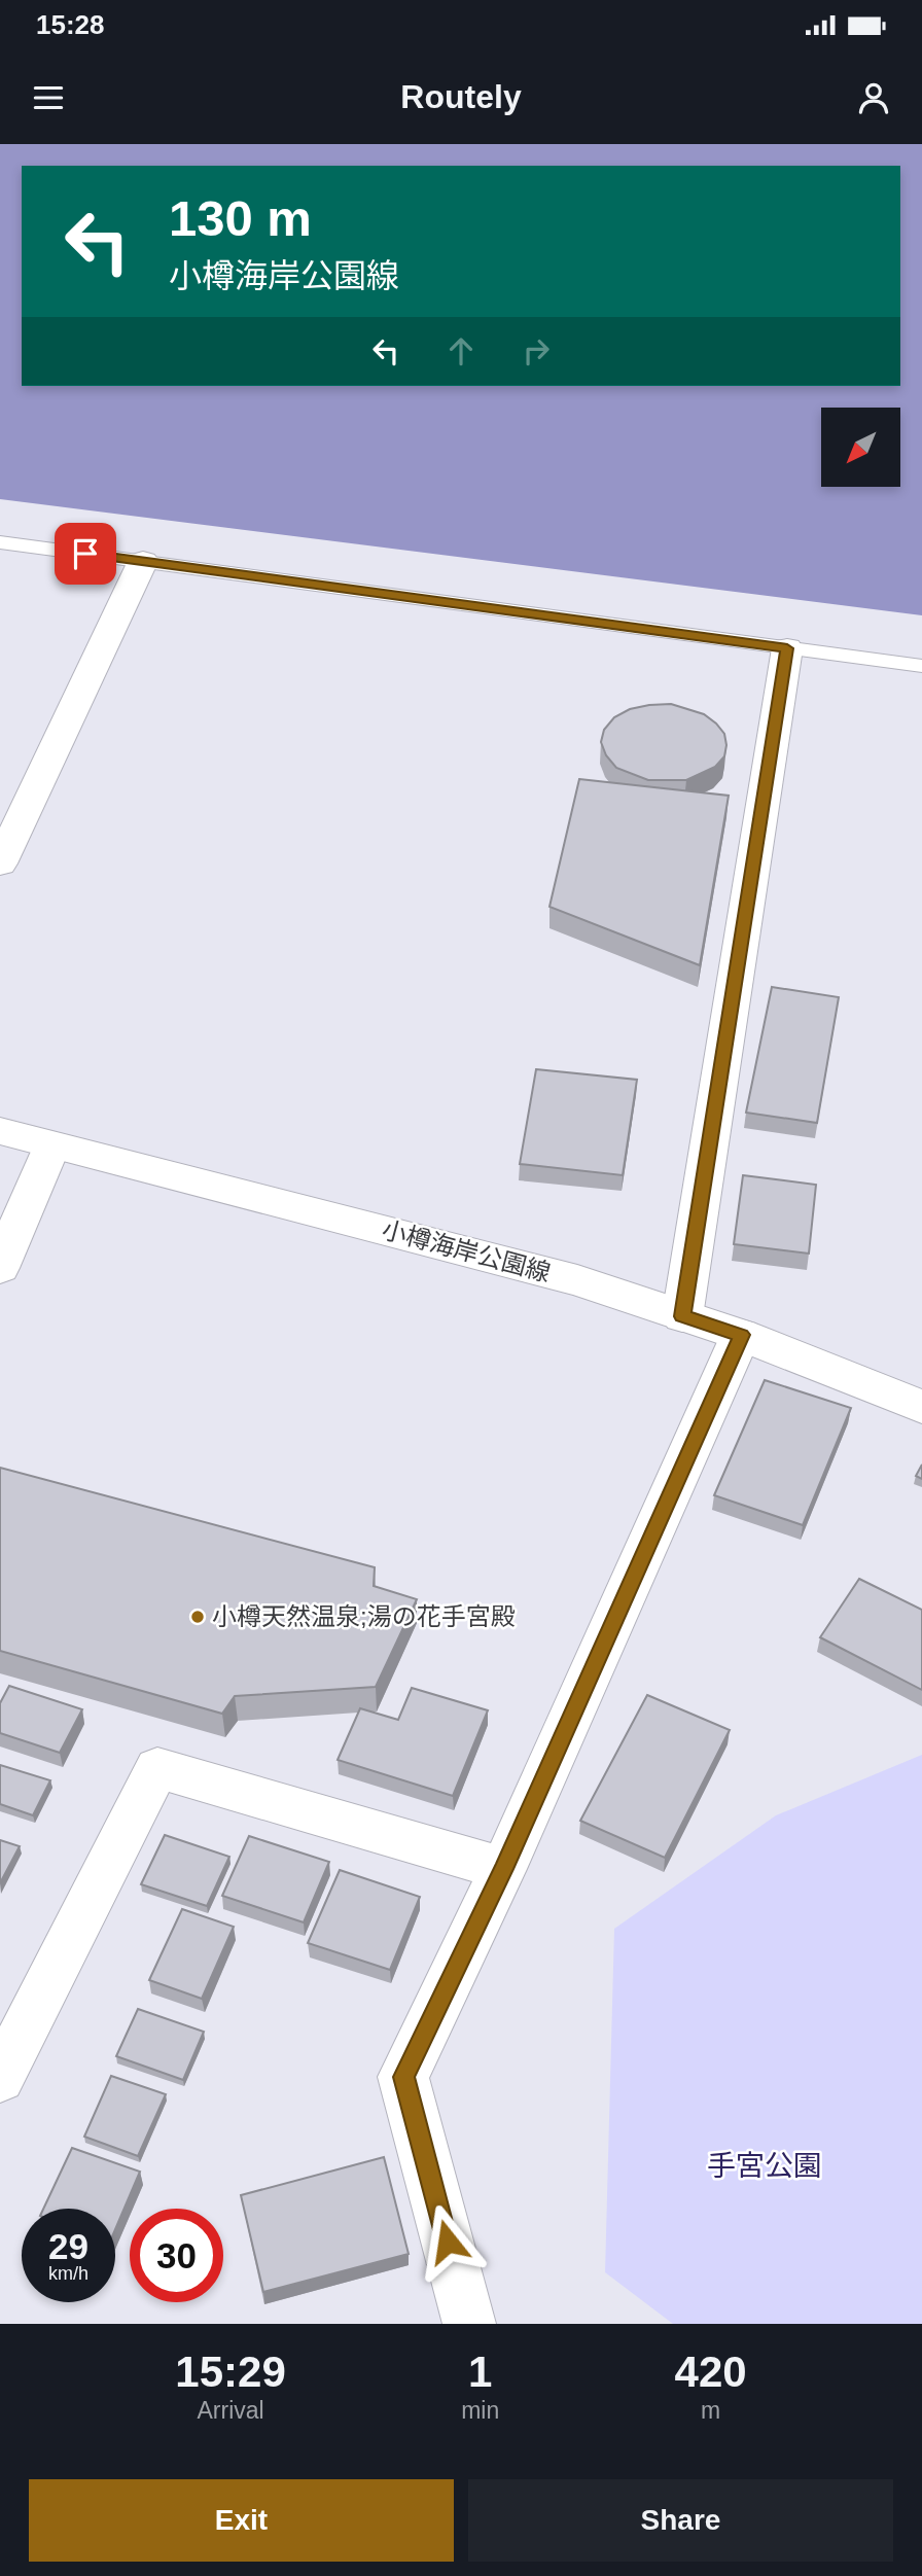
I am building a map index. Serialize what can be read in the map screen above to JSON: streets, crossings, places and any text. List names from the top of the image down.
{
  "streets": {
    "street": ["小樽海岸公園線"]
  },
  "parks": ["手宮公園"],
  "places": ["小樽天然温泉;湯の花手宮殿"],
  "north": "bottom left",
  "page": {
    "status": "15:28",
    "header": "Routely",
    "turn": ["130 m", "小樽海岸公園線"],
    "speed": "29 km/h",
    "limit": "30",
    "eta": [
      "15:29",
      "Arrival",
      "1",
      "min",
      "420",
      "m"
    ],
    "buttons": ["Exit", "Share"]
  }
}
